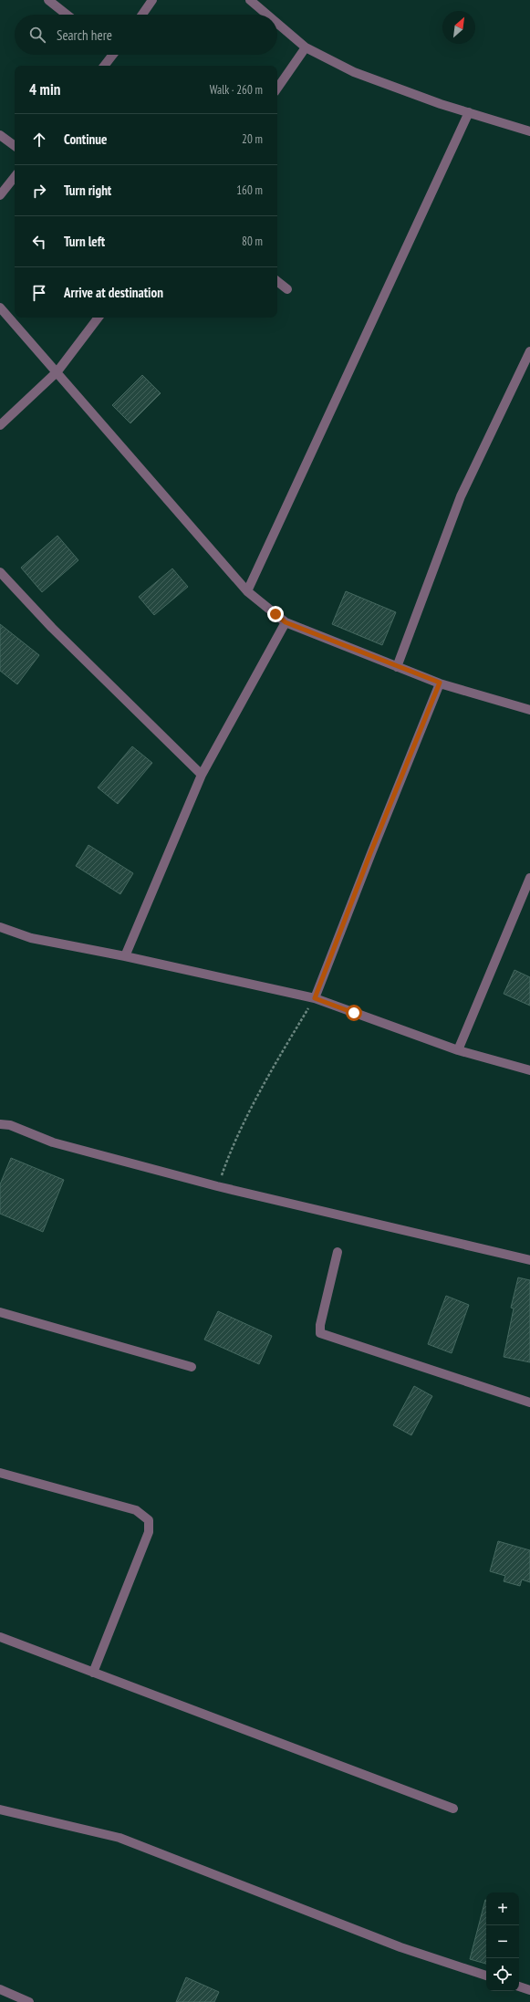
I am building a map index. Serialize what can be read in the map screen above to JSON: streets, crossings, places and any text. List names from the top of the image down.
{
  "north": "top right",
  "page": {
    "search": "Search here",
    "heading": ["4 min", "Walk · 260 m"],
    "list": [
      ["Continue", "20 m"],
      ["Turn right", "160 m"],
      ["Turn left", "80 m"],
      "Arrive at destination"
    ],
    "map_buttons": ["+", "−"]
  }
}
